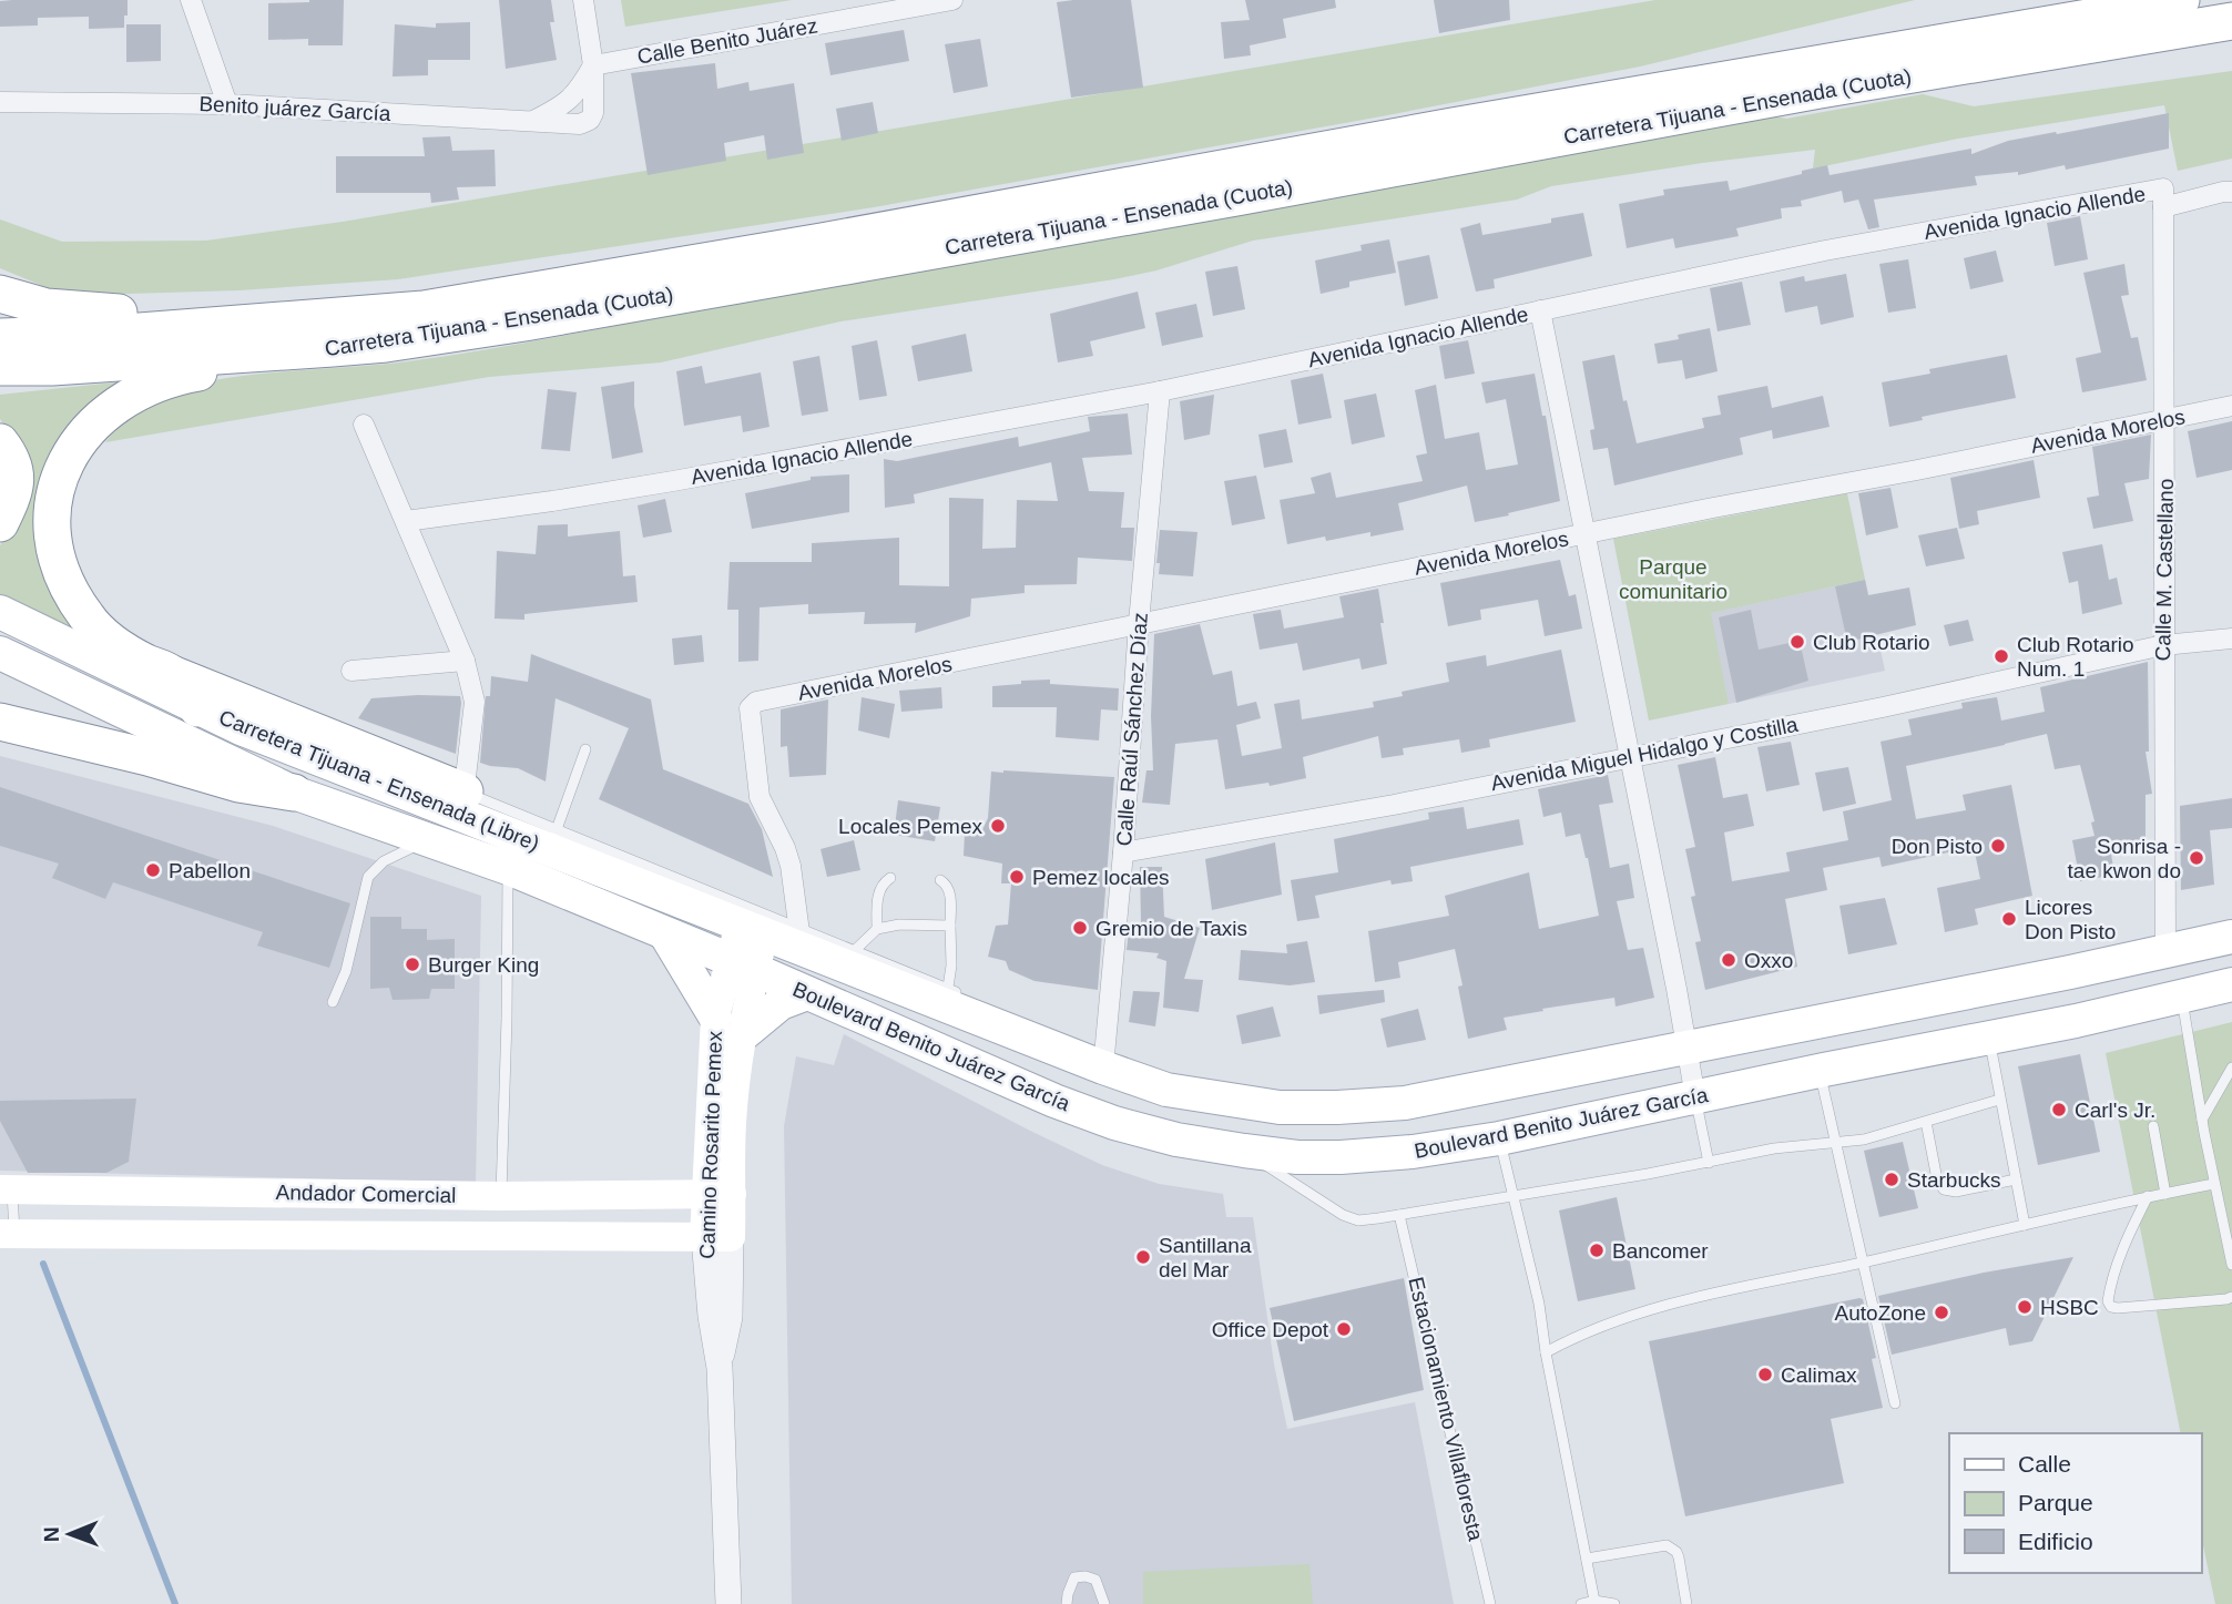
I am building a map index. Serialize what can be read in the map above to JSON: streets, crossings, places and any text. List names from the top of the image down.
{
  "streets": {
    "highway": ["Carretera Tijuana - Ensenada (Cuota)"],
    "main road": [
      "Carretera Tijuana - Ensenada (Libre)",
      "Boulevard Benito Juárez García",
      "Camino Rosarito Pemex",
      "Andador Comercial"
    ],
    "street": [
      "Calle Benito Juárez",
      "Benito juárez García",
      "Avenida Ignacio Allende",
      "Avenida Morelos",
      "Calle M. Castellano",
      "Calle Raúl Sánchez Díaz",
      "Avenida Miguel Hidalgo y Costilla"
    ],
    "lane": ["Estacionamiento Villafloresta"]
  },
  "crossings": [
    ["Calle Benito Juárez", "Benito juárez García"],
    ["Avenida Ignacio Allende", "Calle M. Castellano"],
    ["Avenida Ignacio Allende", "Calle Raúl Sánchez Díaz"],
    ["Avenida Morelos", "Calle M. Castellano"],
    ["Avenida Morelos", "Calle Raúl Sánchez Díaz"],
    ["Avenida Morelos", "Boulevard Benito Juárez García"],
    ["Calle M. Castellano", "Avenida Miguel Hidalgo y Costilla"],
    ["Calle M. Castellano", "Boulevard Benito Juárez García"],
    ["Calle Raúl Sánchez Díaz", "Avenida Miguel Hidalgo y Costilla"],
    ["Calle Raúl Sánchez Díaz", "Boulevard Benito Juárez García"],
    ["Carretera Tijuana - Ensenada (Libre)", "Boulevard Benito Juárez García"],
    ["Carretera Tijuana - Ensenada (Libre)", "Camino Rosarito Pemex"],
    ["Boulevard Benito Juárez García", "Camino Rosarito Pemex"],
    ["Camino Rosarito Pemex", "Andador Comercial"]
  ],
  "parks": ["Parque comunitario"],
  "places": [
    "Club Rotario",
    "Club Rotario Num. 1",
    "Locales Pemex",
    "Don Pisto",
    "Sonrisa - tae kwon do",
    "Pabellon",
    "Pemez locales",
    "Licores Don Pisto",
    "Gremio de Taxis",
    "Oxxo",
    "Burger King",
    "Carl's Jr.",
    "Starbucks",
    "Bancomer",
    "Santillana del Mar",
    "HSBC",
    "AutoZone",
    "Office Depot",
    "Calimax"
  ],
  "legend": ["Calle", "Parque", "Edificio"],
  "north": "left"
}
